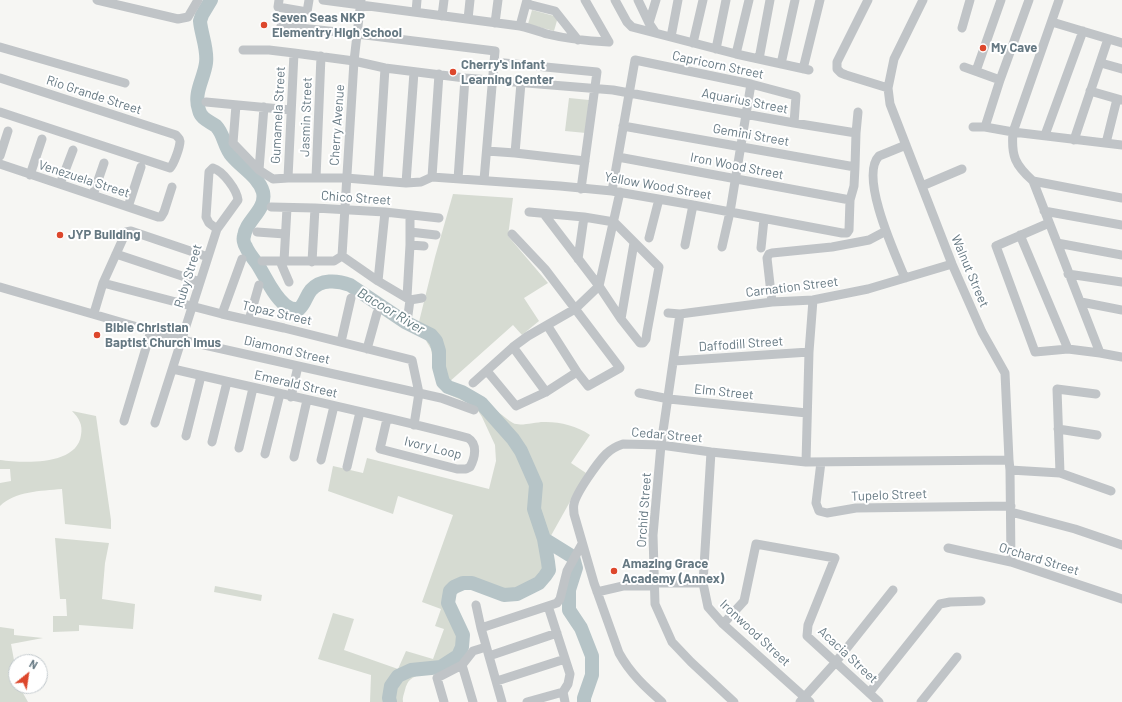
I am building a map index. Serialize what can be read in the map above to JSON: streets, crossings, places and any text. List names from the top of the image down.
{
  "streets": {
    "street": [
      "Capricorn Street",
      "Rio Grande Street",
      "Aquarius Street",
      "Gumamela Street",
      "Jasmin Street",
      "Cherry Avenue",
      "Gemini Street",
      "Iron Wood Street",
      "Venezuela Street",
      "Yellow Wood Street",
      "Chico Street",
      "Walnut Street",
      "Ruby Street",
      "Carnation Street",
      "Topaz Street",
      "Daffodill Street",
      "Diamond Street",
      "Emerald Street",
      "Elm Street",
      "Cedar Street",
      "Ivory Loop",
      "Tupelo Street",
      "Orchid Street",
      "Orchard Street",
      "Ironwood Street",
      "Acacia Street"
    ]
  },
  "crossings": [
    ["Capricorn Street", "Aquarius Street"],
    ["Aquarius Street", "Gumamela Street"],
    ["Aquarius Street", "Jasmin Street"],
    ["Aquarius Street", "Cherry Avenue"],
    ["Gumamela Street", "Yellow Wood Street"],
    ["Jasmin Street", "Yellow Wood Street"],
    ["Cherry Avenue", "Yellow Wood Street"],
    ["Cherry Avenue", "Chico Street"],
    ["Iron Wood Street", "Yellow Wood Street"],
    ["Walnut Street", "Carnation Street"],
    ["Walnut Street", "Cedar Street"],
    ["Walnut Street", "Tupelo Street"],
    ["Walnut Street", "Orchard Street"],
    ["Ruby Street", "Topaz Street"],
    ["Ruby Street", "Diamond Street"],
    ["Ruby Street", "Emerald Street"],
    ["Carnation Street", "Orchid Street"],
    ["Topaz Street", "Diamond Street"],
    ["Daffodill Street", "Orchid Street"],
    ["Emerald Street", "Ivory Loop"],
    ["Elm Street", "Orchid Street"],
    ["Cedar Street", "Tupelo Street"],
    ["Cedar Street", "Orchid Street"],
    ["Cedar Street", "Ironwood Street"],
    ["Ironwood Street", "Acacia Street"]
  ],
  "water": ["Bacoor River"],
  "places": [
    "Seven Seas NKP Elementry High School",
    "My Cave",
    "Cherry's Infant Learning Center",
    "JYP Building",
    "Bible Christian Baptist Church Imus",
    "Amazing Grace Academy (Annex)"
  ],
  "north": "top right"
}
